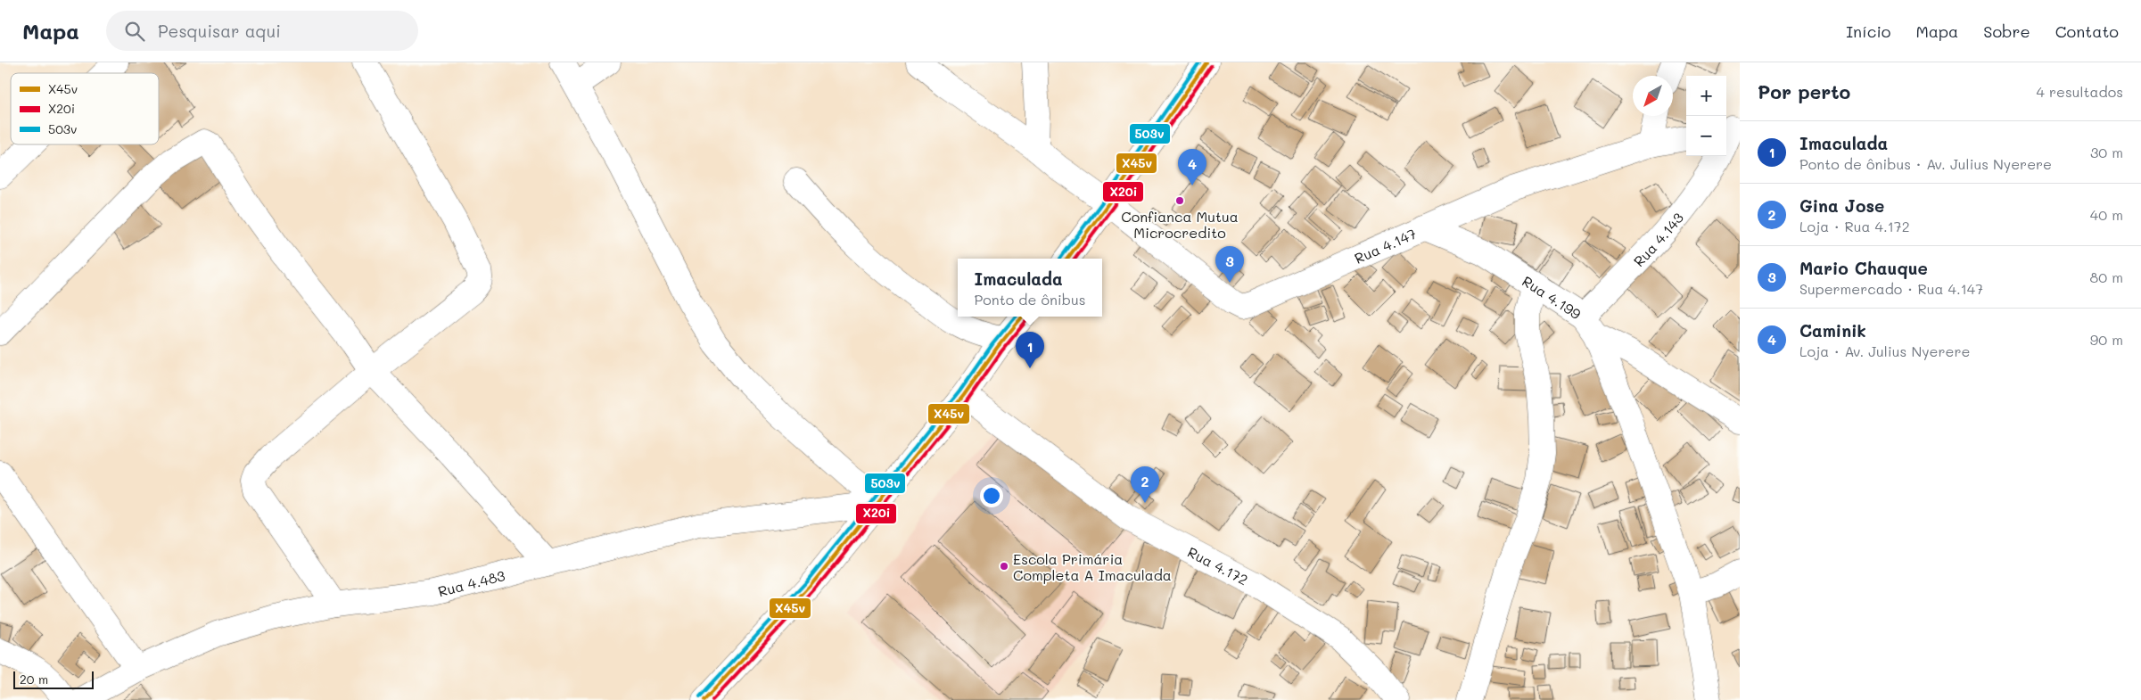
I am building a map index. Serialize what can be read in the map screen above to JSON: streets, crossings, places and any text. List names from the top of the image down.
{
  "streets": {
    "street": [
      "Rua 4.143",
      "Rua 4.147",
      "Rua 4.199",
      "Rua 4.172",
      "Rua 4.483"
    ]
  },
  "crossings": [
    ["Rua 4.143", "Rua 4.199"],
    ["Rua 4.147", "Rua 4.199"]
  ],
  "places": ["Confianca Mutua Microcredito", "Escola Primária Completa A Imaculada"],
  "lines": ["transit line X45v", "transit line 503v", "transit line X20i"],
  "legend": ["X45v", "X20i", "503v"],
  "scale_bar": "20 m",
  "north": "bottom left",
  "page": {
    "header": "Mapa",
    "search": "Pesquisar aqui",
    "nav": [
      "Início",
      "Mapa",
      "Sobre",
      "Contato"
    ],
    "heading": ["Por perto", "4 resultados"],
    "map_buttons": ["+", "−"],
    "list": [
      {
        "mark": "1",
        "name": "Imaculada",
        "note": "Ponto de ônibus · Av. Julius Nyerere",
        "value": "30 m"
      },
      {
        "mark": "2",
        "name": "Gina Jose",
        "note": "Loja · Rua 4.172",
        "value": "40 m"
      },
      {
        "mark": "3",
        "name": "Mario Chauque",
        "note": "Supermercado · Rua 4.147",
        "value": "80 m"
      },
      {
        "mark": "4",
        "name": "Caminik",
        "note": "Loja · Av. Julius Nyerere",
        "value": "90 m"
      }
    ],
    "pins": [
      "4",
      "3",
      "1",
      "2"
    ],
    "popup": ["Imaculada", "Ponto de ônibus"],
    "scale": "20 m"
  }
}
